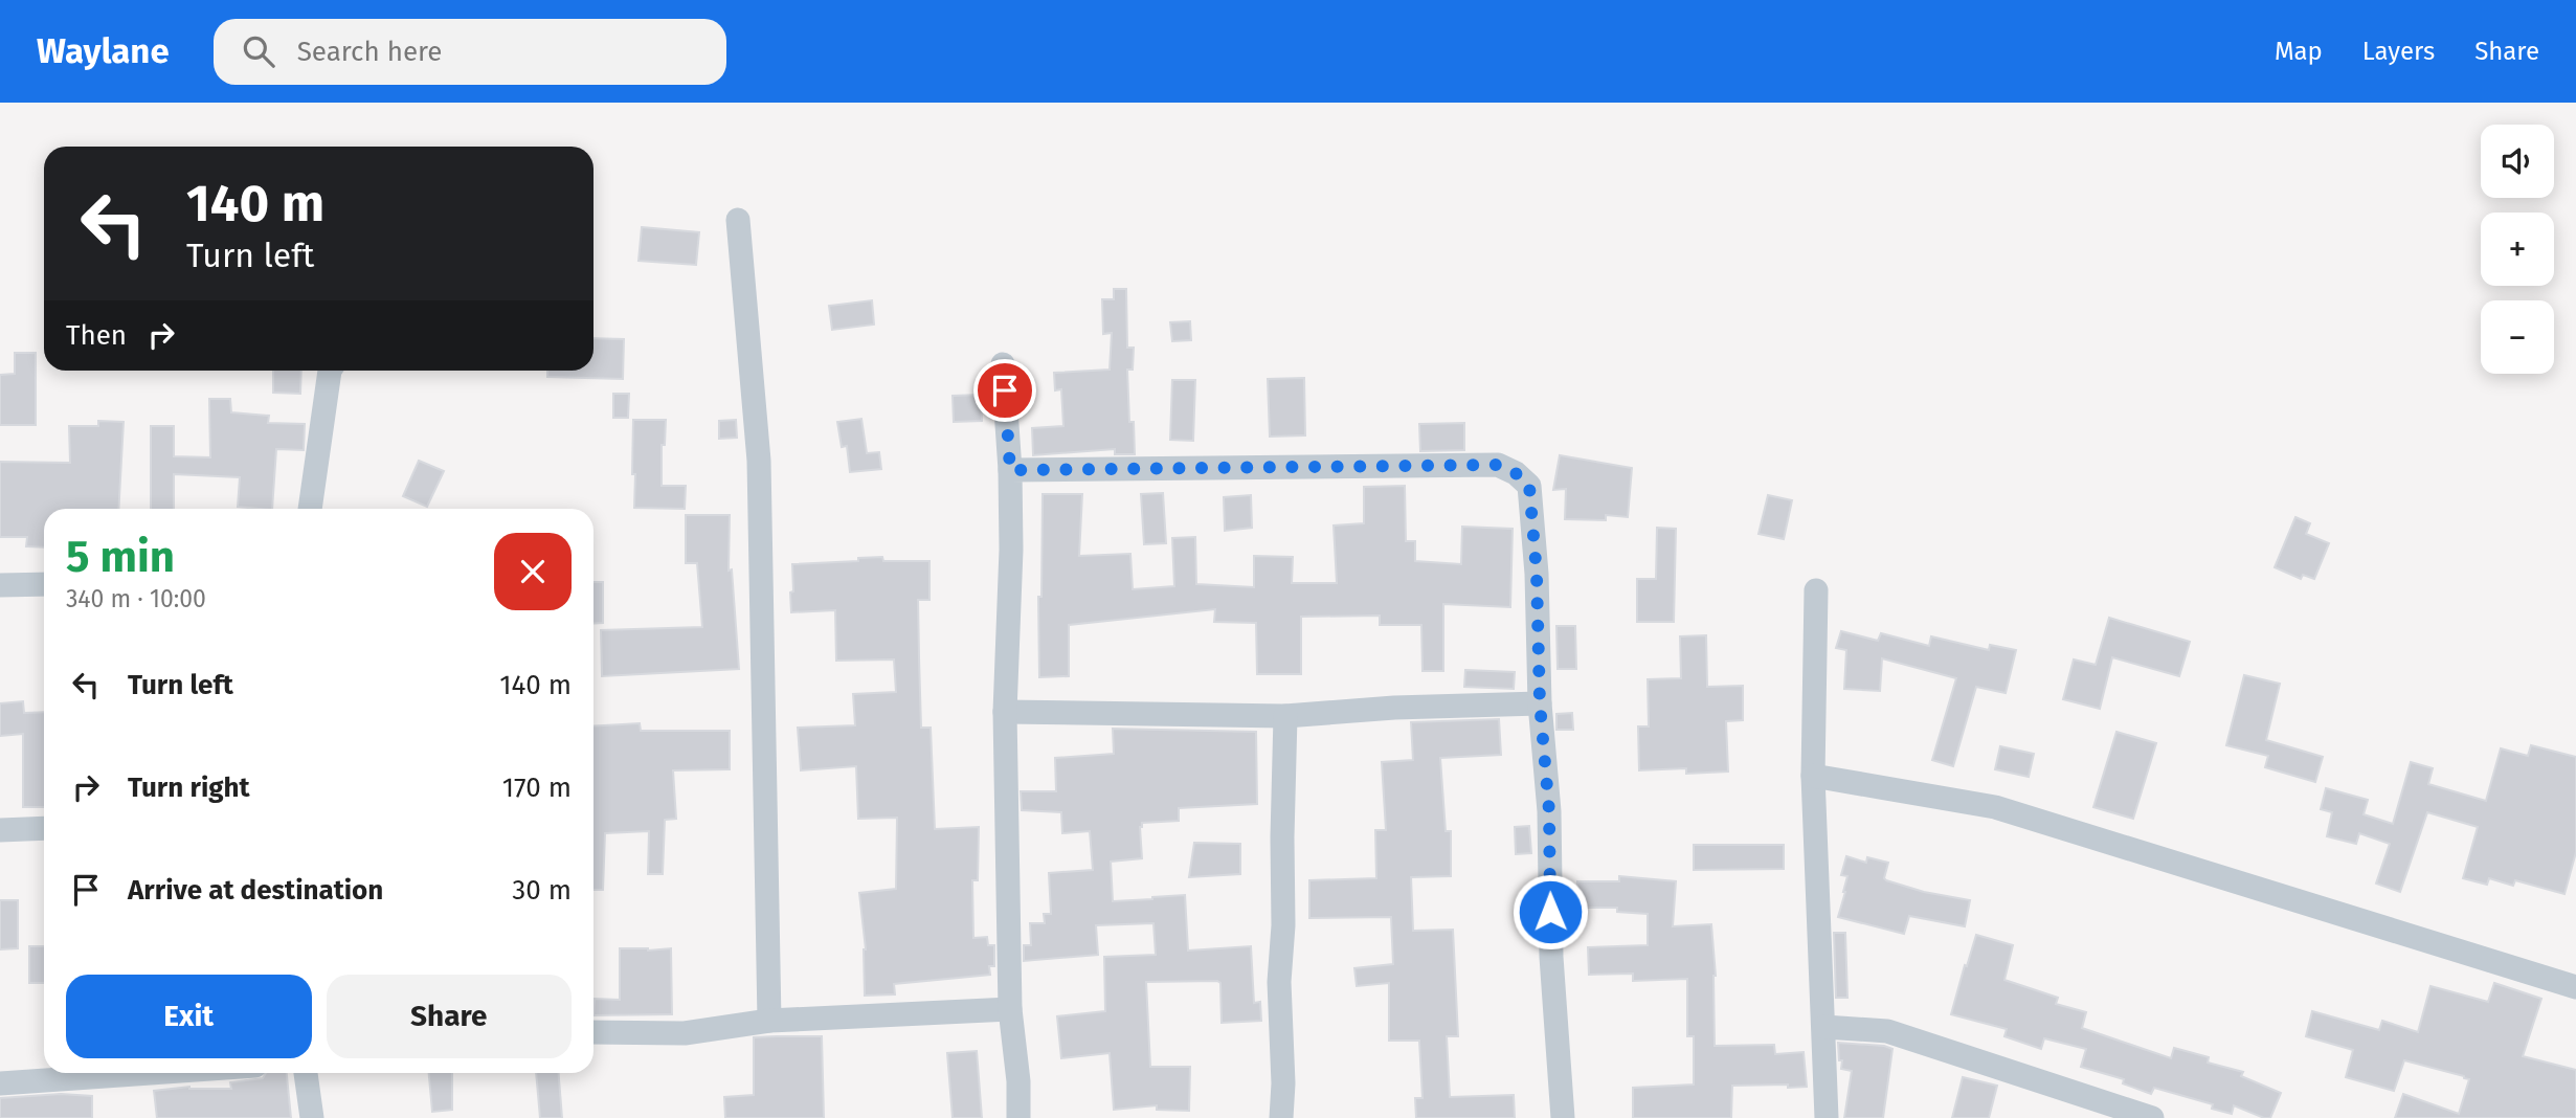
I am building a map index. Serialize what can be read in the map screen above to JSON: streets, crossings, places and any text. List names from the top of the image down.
{
  "page": {
    "header": "Waylane",
    "search": "Search here",
    "nav": ["Map", "Layers", "Share"],
    "map_buttons": ["+", "−"],
    "turn": ["140 m", "Turn left"],
    "then": "Then",
    "heading": ["5 min", "340 m · 10:00"],
    "list": [
      {
        "name": "Turn left",
        "value": "140 m"
      },
      {
        "name": "Turn right",
        "value": "170 m"
      },
      {
        "name": "Arrive at destination",
        "value": "30 m"
      }
    ],
    "buttons": ["Exit", "Share"]
  }
}
